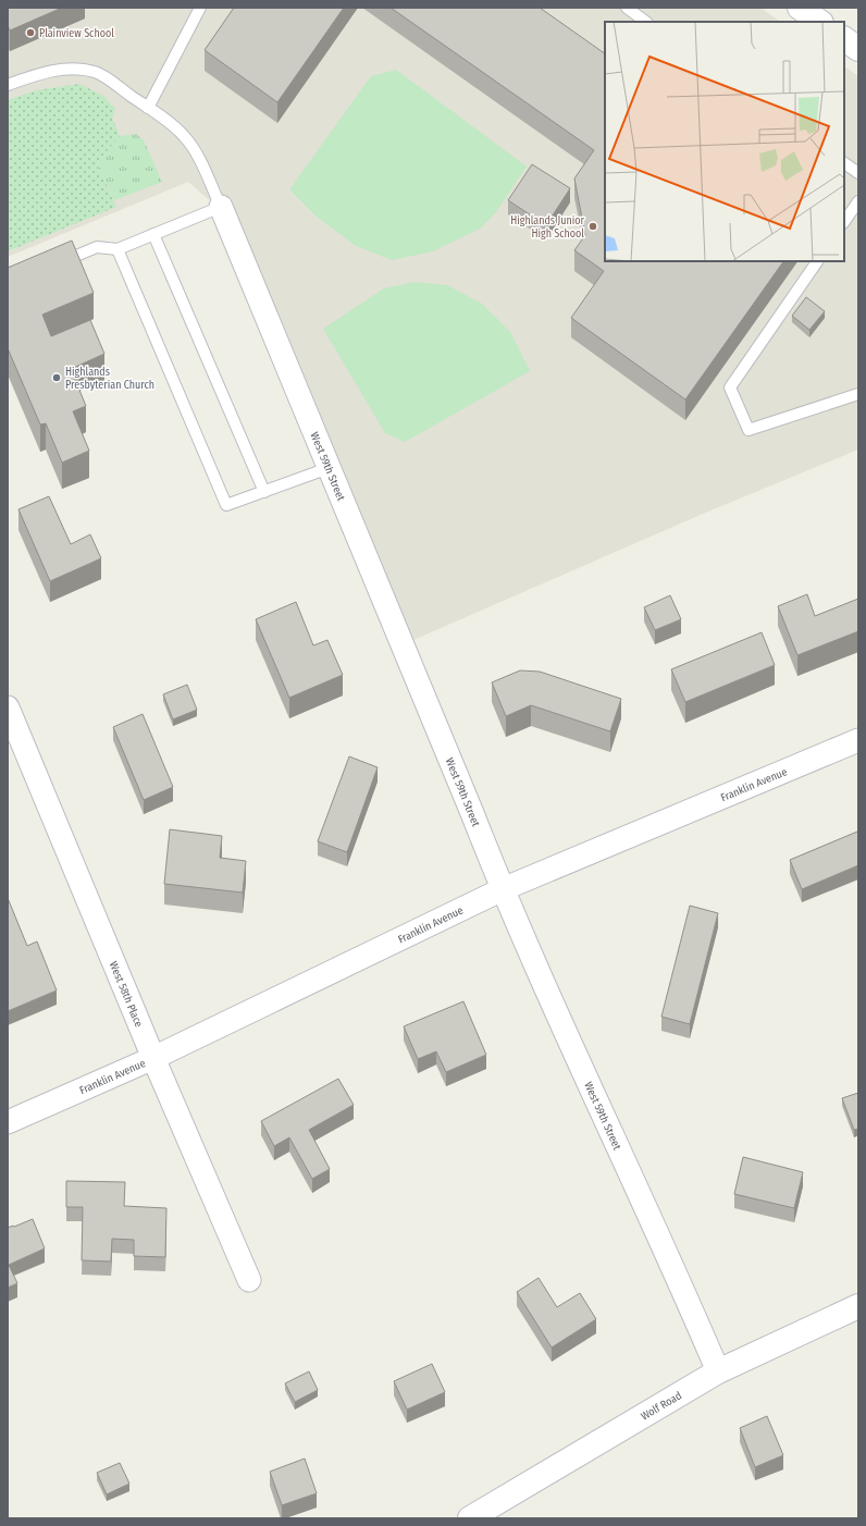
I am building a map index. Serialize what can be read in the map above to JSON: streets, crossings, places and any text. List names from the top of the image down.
{
  "streets": {
    "main road": ["Wolf Road"],
    "street": ["West 59th Street", "Franklin Avenue", "West 58th Place"]
  },
  "crossings": [
    ["West 59th Street", "Franklin Avenue"],
    ["West 59th Street", "Wolf Road"],
    ["Franklin Avenue", "West 58th Place"]
  ],
  "places": ["Plainview School", "Highlands Junior High School", "Highlands Presbyterian Church"]
}
